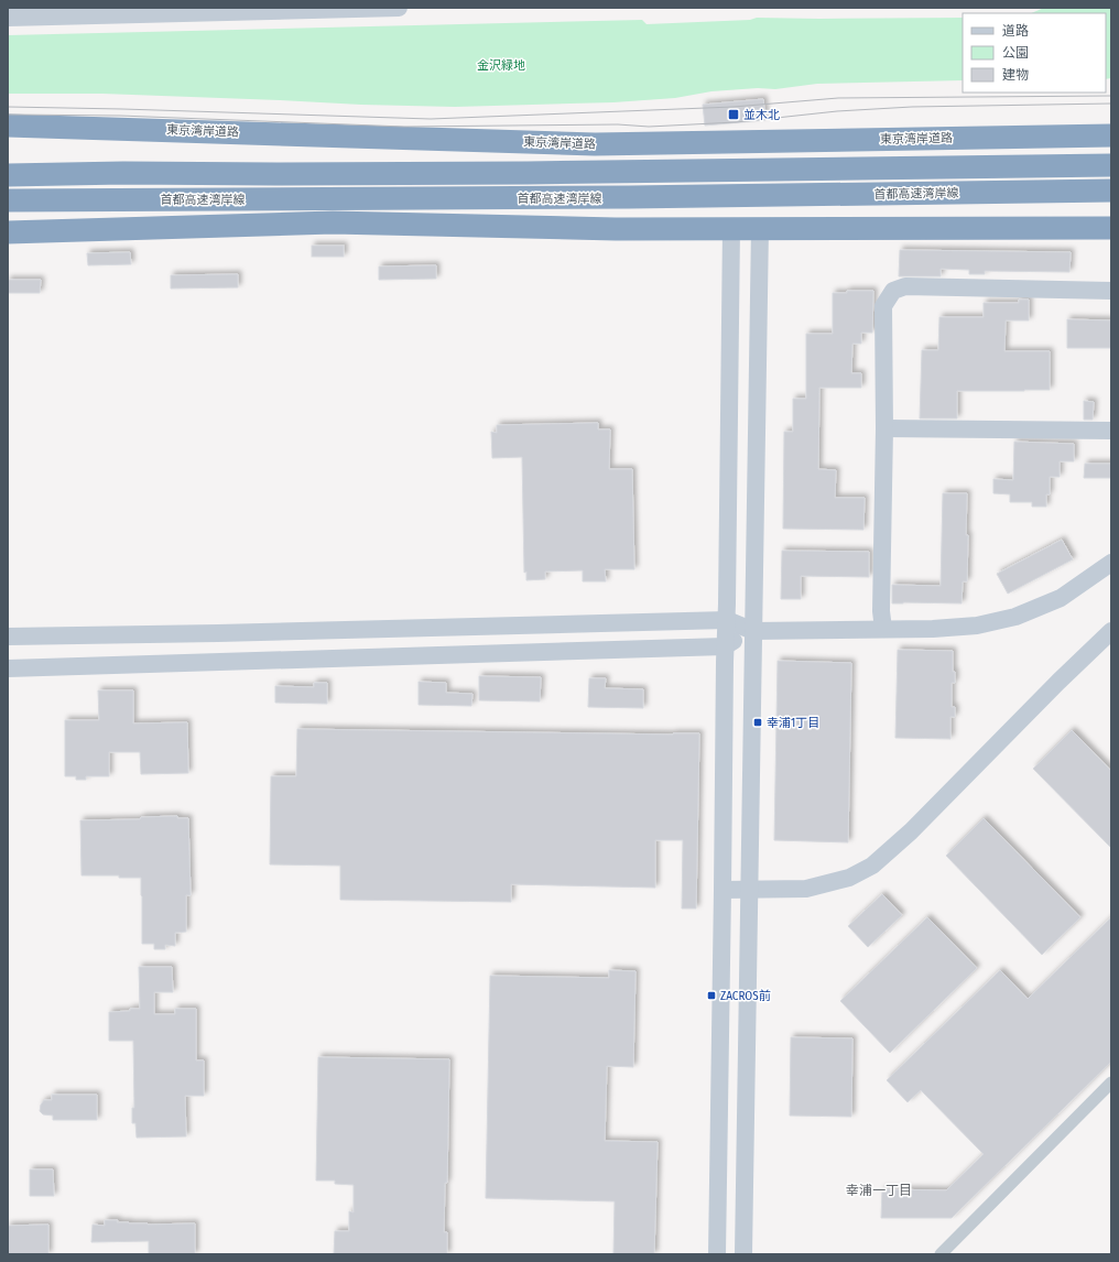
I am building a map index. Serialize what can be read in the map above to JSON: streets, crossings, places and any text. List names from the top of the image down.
{
  "streets": {
    "highway": ["東京湾岸道路", "首都高速湾岸線"]
  },
  "districts": ["幸浦一丁目"],
  "parks": ["金沢緑地"],
  "places": {
    "transit": ["並木北", "幸浦1丁目", "ZACROS前"]
  },
  "legend": ["道路", "公園", "建物"]
}
